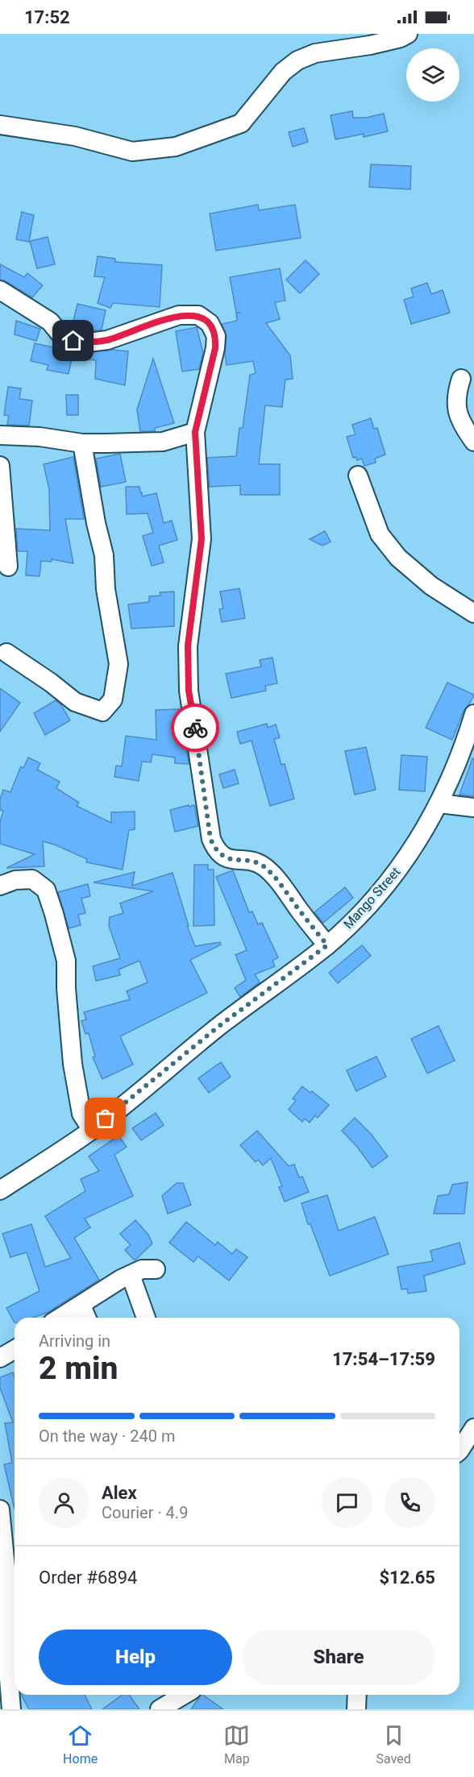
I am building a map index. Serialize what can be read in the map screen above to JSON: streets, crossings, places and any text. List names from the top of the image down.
{
  "streets": {
    "street": ["Mango Street"]
  },
  "page": {
    "status": "17:52",
    "heading": ["2 min", "Arriving in", "17:54–17:59"],
    "panel": [
      "Alex",
      "Courier · 4.9",
      "Order #6894",
      "$12.65"
    ],
    "bar": "On the way · 240 m",
    "buttons": ["Help", "Share"],
    "tabs": ["Home", "Map", "Saved"]
  }
}
